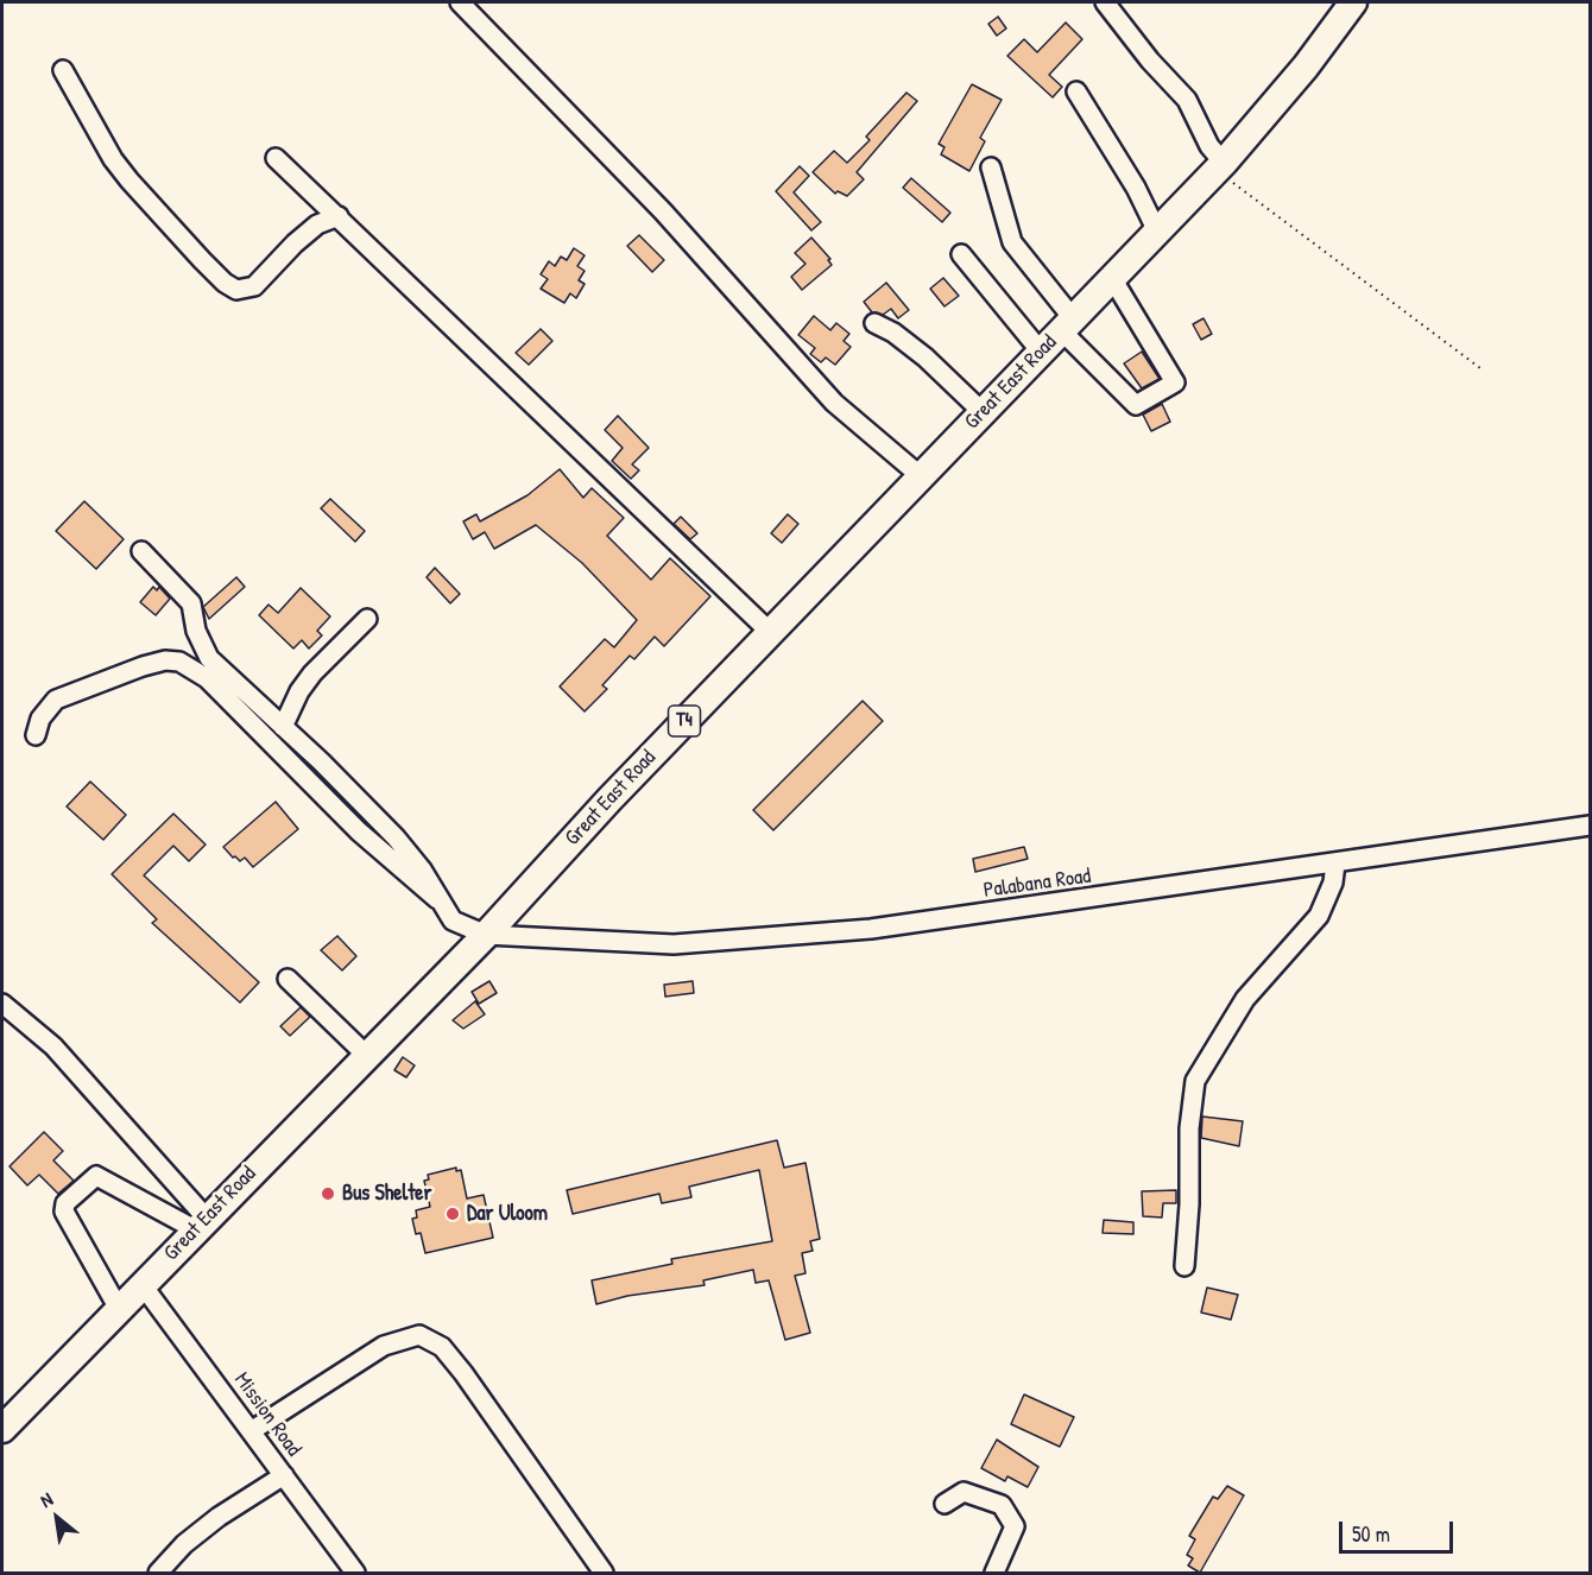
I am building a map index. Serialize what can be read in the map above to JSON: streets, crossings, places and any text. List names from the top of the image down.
{
  "streets": {
    "highway": ["Great East Road", "T4"],
    "street": ["Palabana Road", "Mission Road"]
  },
  "crossings": [
    ["Great East Road", "Palabana Road"],
    ["Great East Road", "Mission Road"]
  ],
  "places": ["Bus Shelter", "Dar Uloom"],
  "scale_bar": "50 m",
  "north": "top left"
}
